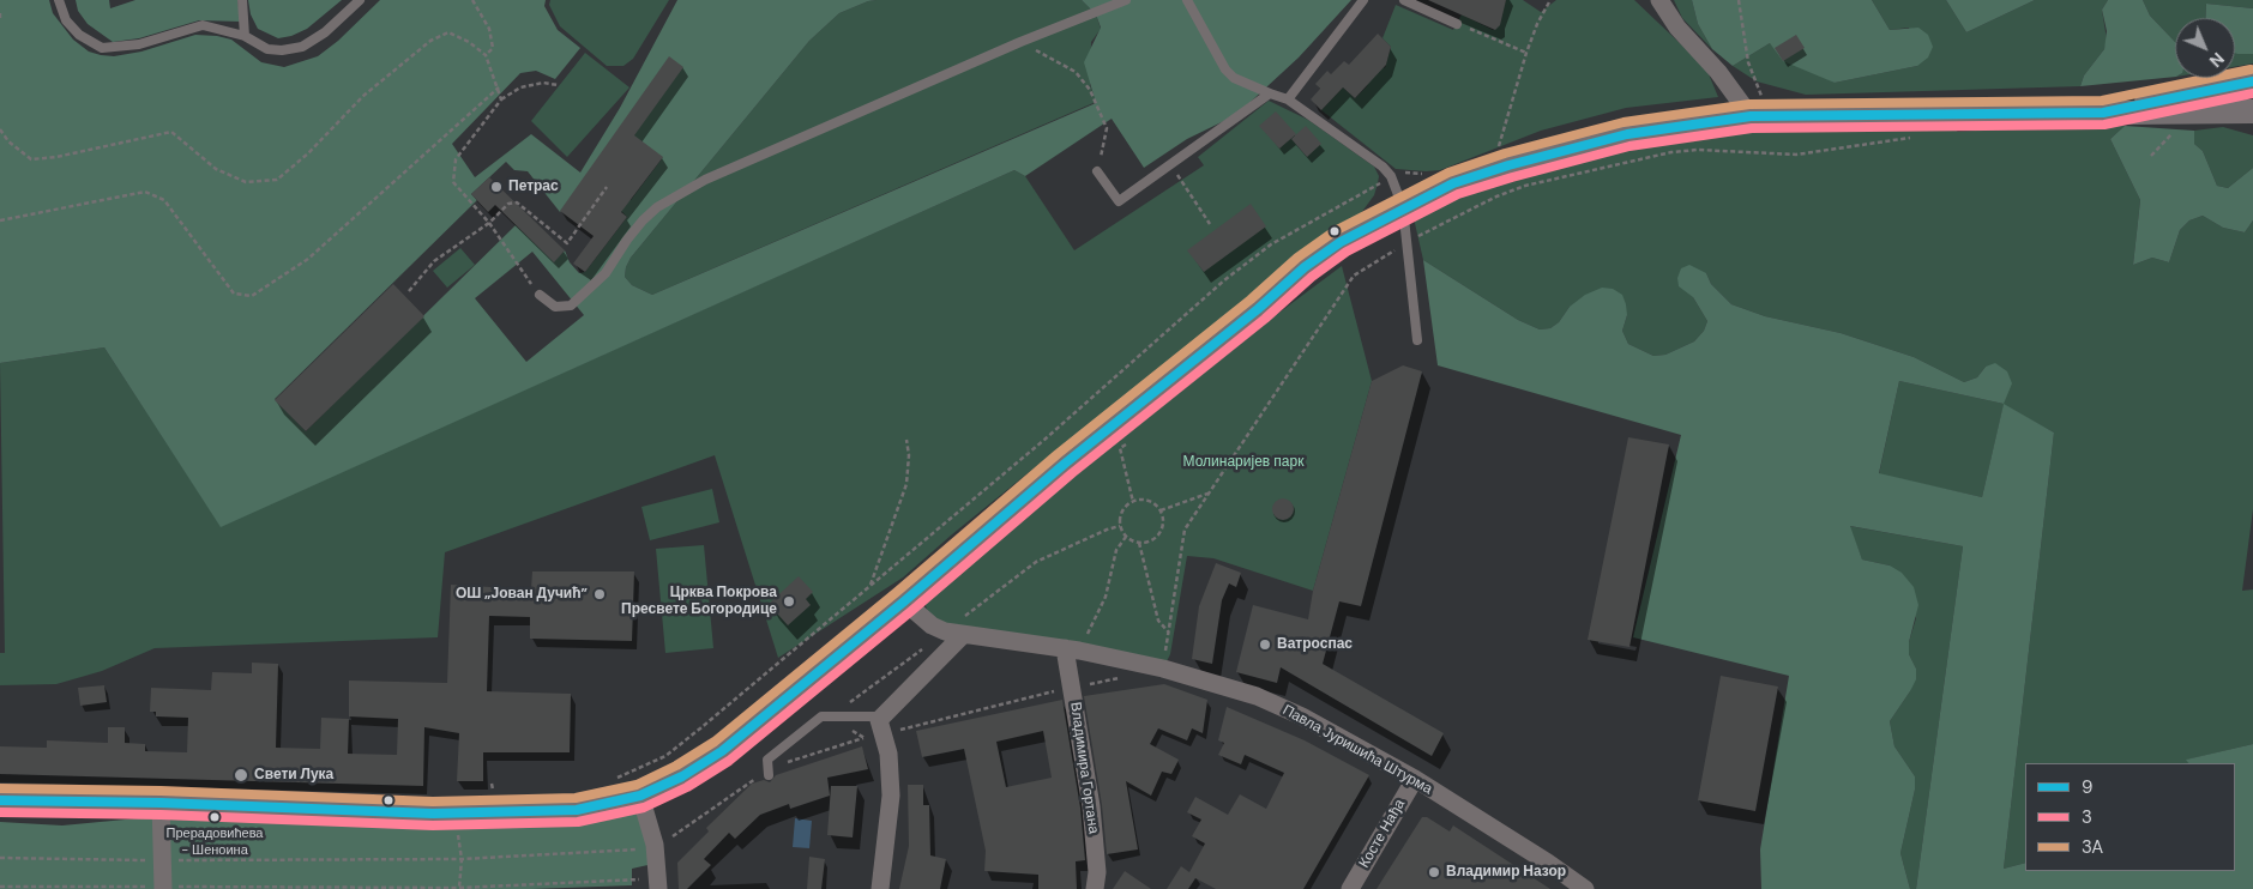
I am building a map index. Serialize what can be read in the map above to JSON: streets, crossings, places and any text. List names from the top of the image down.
{
  "streets": {
    "street": ["Павла Јуришића Штурма", "Владимира Гортана", "Косте Нађа"]
  },
  "crossings": [
    ["Павла Јуришића Штурма", "Владимира Гортана"],
    ["Павла Јуришића Штурма", "Косте Нађа"]
  ],
  "parks": ["Молинаријев парк"],
  "places": [
    "Петрас",
    "ОШ „Јован Дучић”",
    "Црква Покрова Пресвете Богородице",
    "Ватроспас",
    "Свети Лука",
    "Прерадовићева - Шеноина",
    "Владимир Назор"
  ],
  "lines": ["transit line 3A", "transit line 9", "transit line 3"],
  "legend": ["9", "3", "3A"],
  "north": "bottom right"
}
